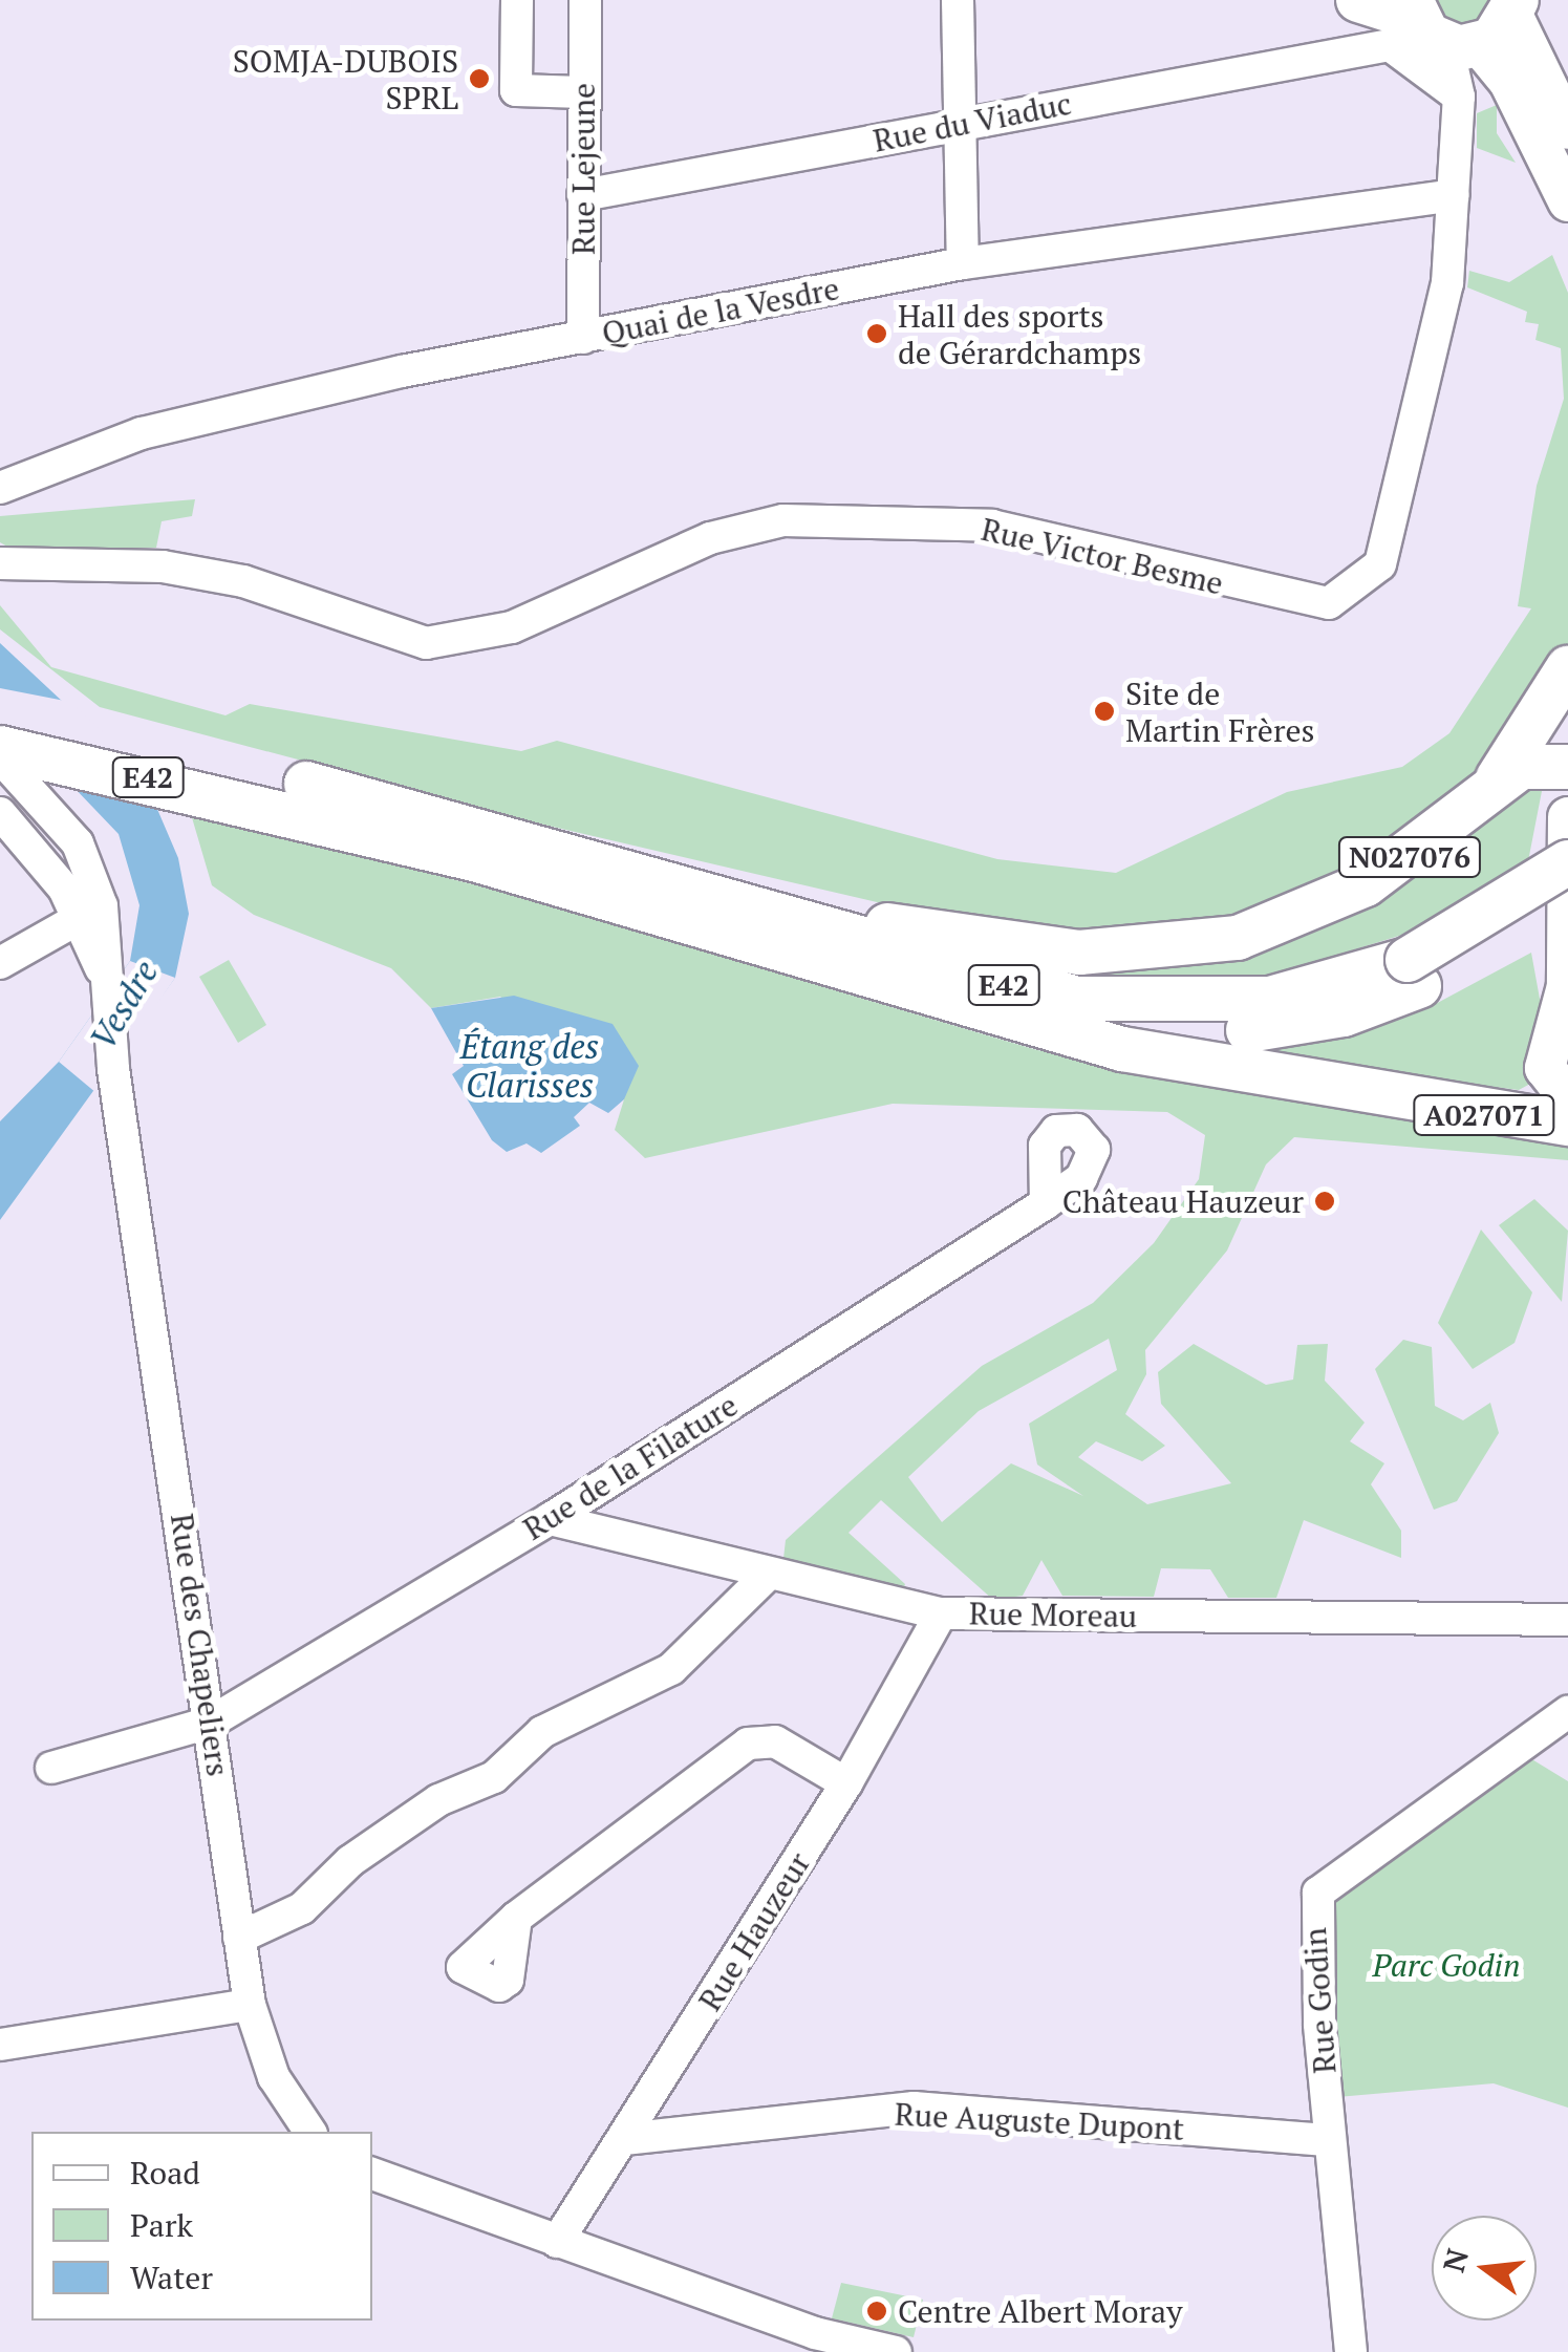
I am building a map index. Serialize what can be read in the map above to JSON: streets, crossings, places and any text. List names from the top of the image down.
{
  "streets": {
    "highway": ["E42", "N027076", "A027071"],
    "street": [
      "Rue du Viaduc",
      "Rue Lejeune",
      "Quai de la Vesdre",
      "Rue Victor Besme",
      "Rue de la Filature",
      "Rue Moreau",
      "Rue des Chapeliers",
      "Rue Hauzeur",
      "Rue Godin",
      "Rue Auguste Dupont"
    ]
  },
  "crossings": [
    ["Rue du Viaduc", "Rue Lejeune"],
    ["Rue du Viaduc", "Rue Victor Besme"],
    ["Rue Lejeune", "Quai de la Vesdre"],
    ["Quai de la Vesdre", "Rue Victor Besme"],
    ["E42", "N027076"],
    ["E42", "A027071"],
    ["Rue de la Filature", "Rue Moreau"],
    ["Rue de la Filature", "Rue des Chapeliers"],
    ["Rue Moreau", "Rue Hauzeur"],
    ["Rue Hauzeur", "Rue Auguste Dupont"],
    ["Rue Godin", "Rue Auguste Dupont"]
  ],
  "water": ["Vesdre", "Étang des Clarisses"],
  "parks": ["Parc Godin"],
  "places": [
    "SOMJA-DUBOIS SPRL",
    "Hall des sports de Gérardchamps",
    "Site de Martin Frères",
    "Château Hauzeur",
    "Centre Albert Moray"
  ],
  "legend": ["Road", "Park", "Water"],
  "north": "left"
}
